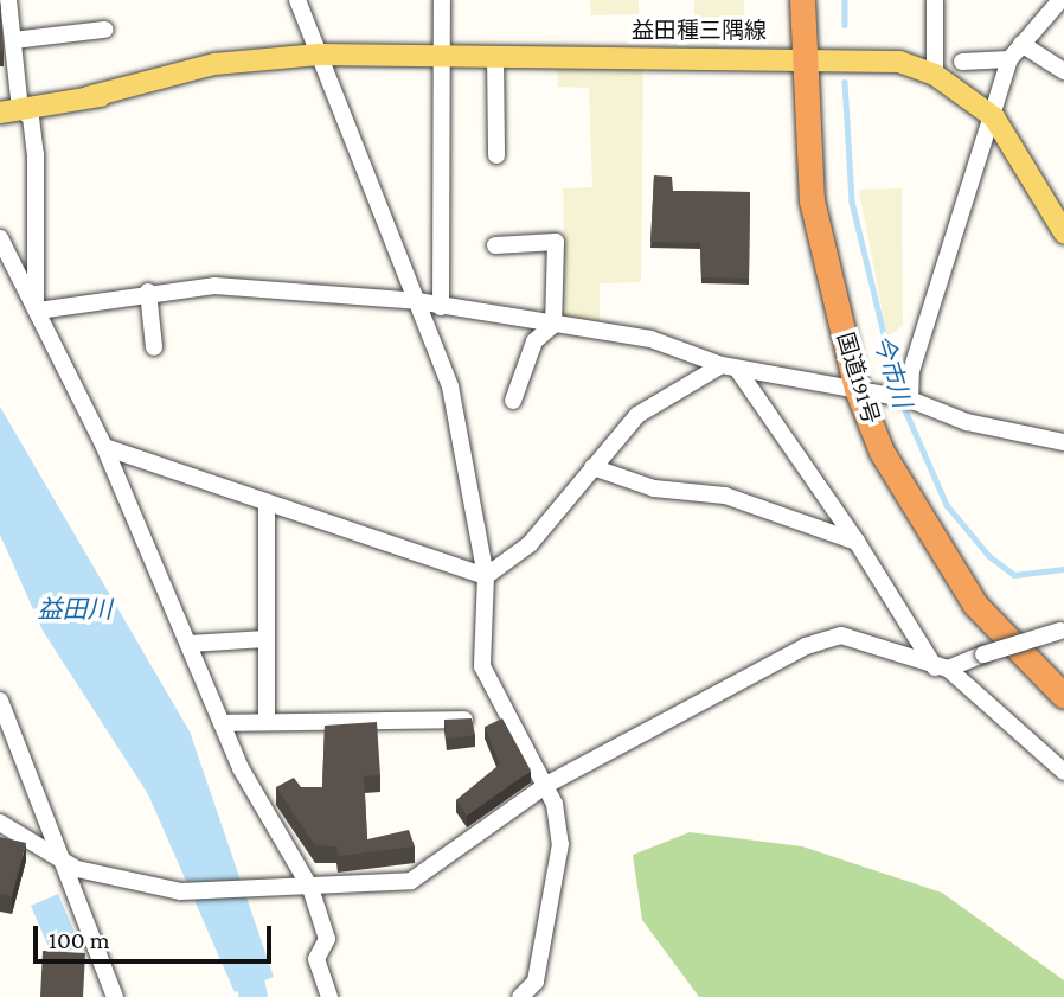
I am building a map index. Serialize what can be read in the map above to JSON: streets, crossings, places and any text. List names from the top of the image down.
{
  "streets": {
    "highway": ["国道191号"],
    "main road": ["益田種三隅線"]
  },
  "crossings": [
    ["益田種三隅線", "国道191号"]
  ],
  "water": ["今市川", "益田川"],
  "scale_bar": "100 m"
}
